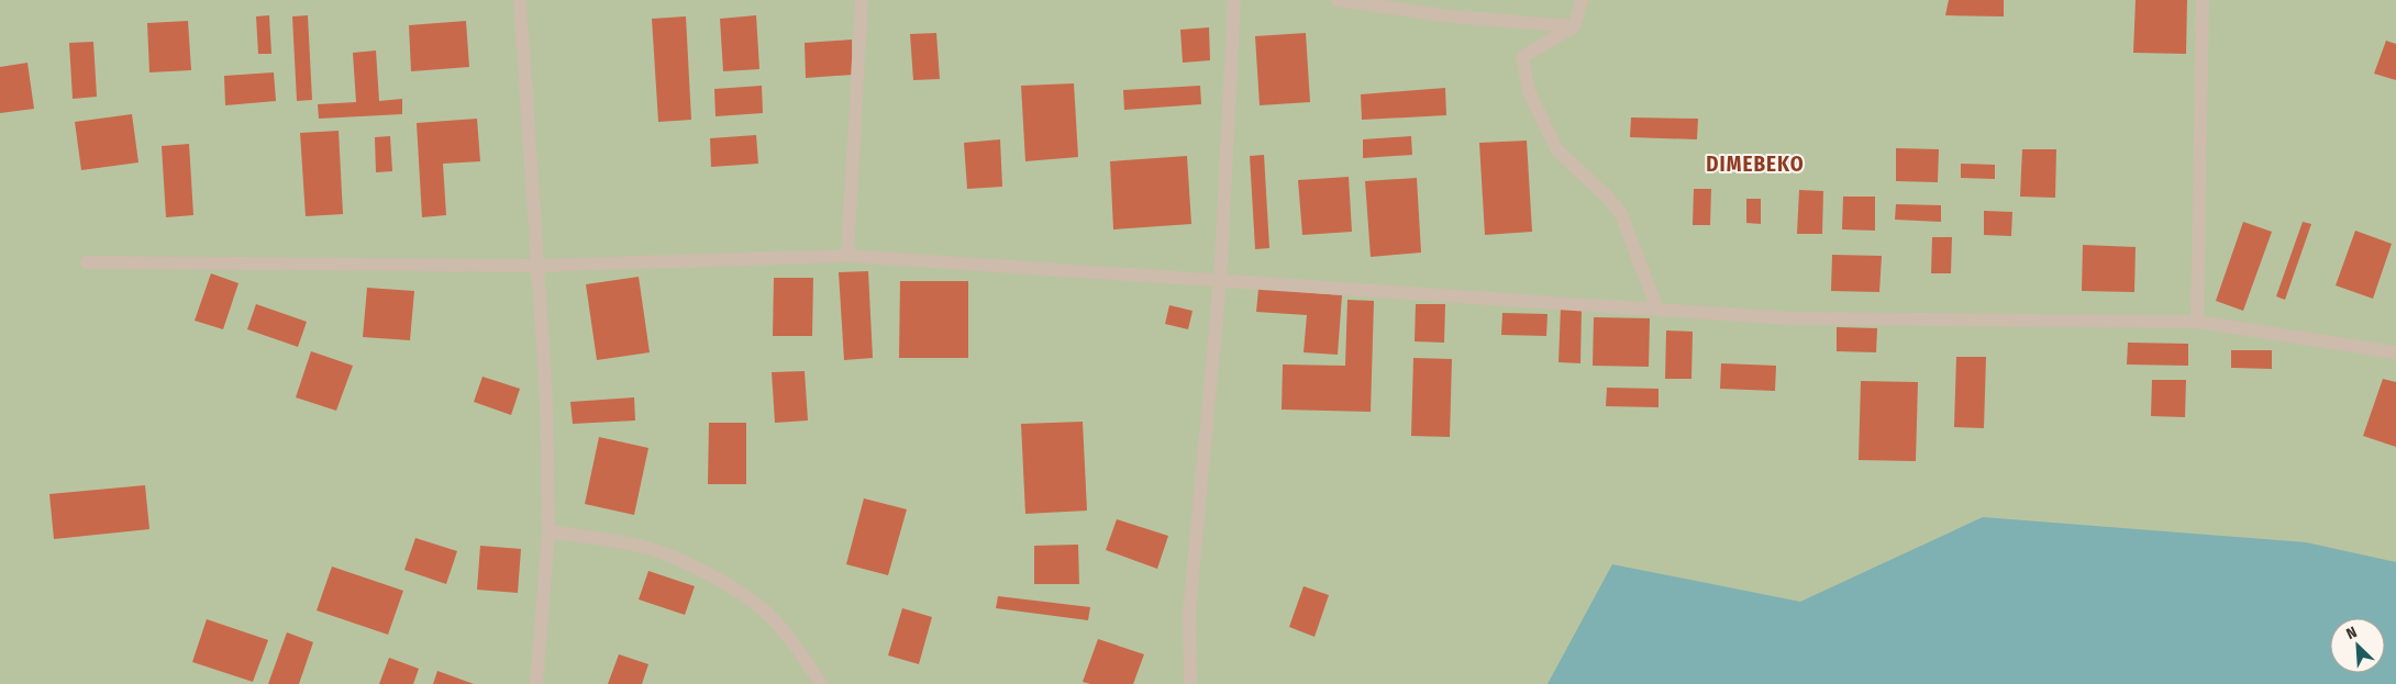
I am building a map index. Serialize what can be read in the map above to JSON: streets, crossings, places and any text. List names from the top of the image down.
{
  "districts": ["DIMEBEKO"],
  "north": "top left"
}
